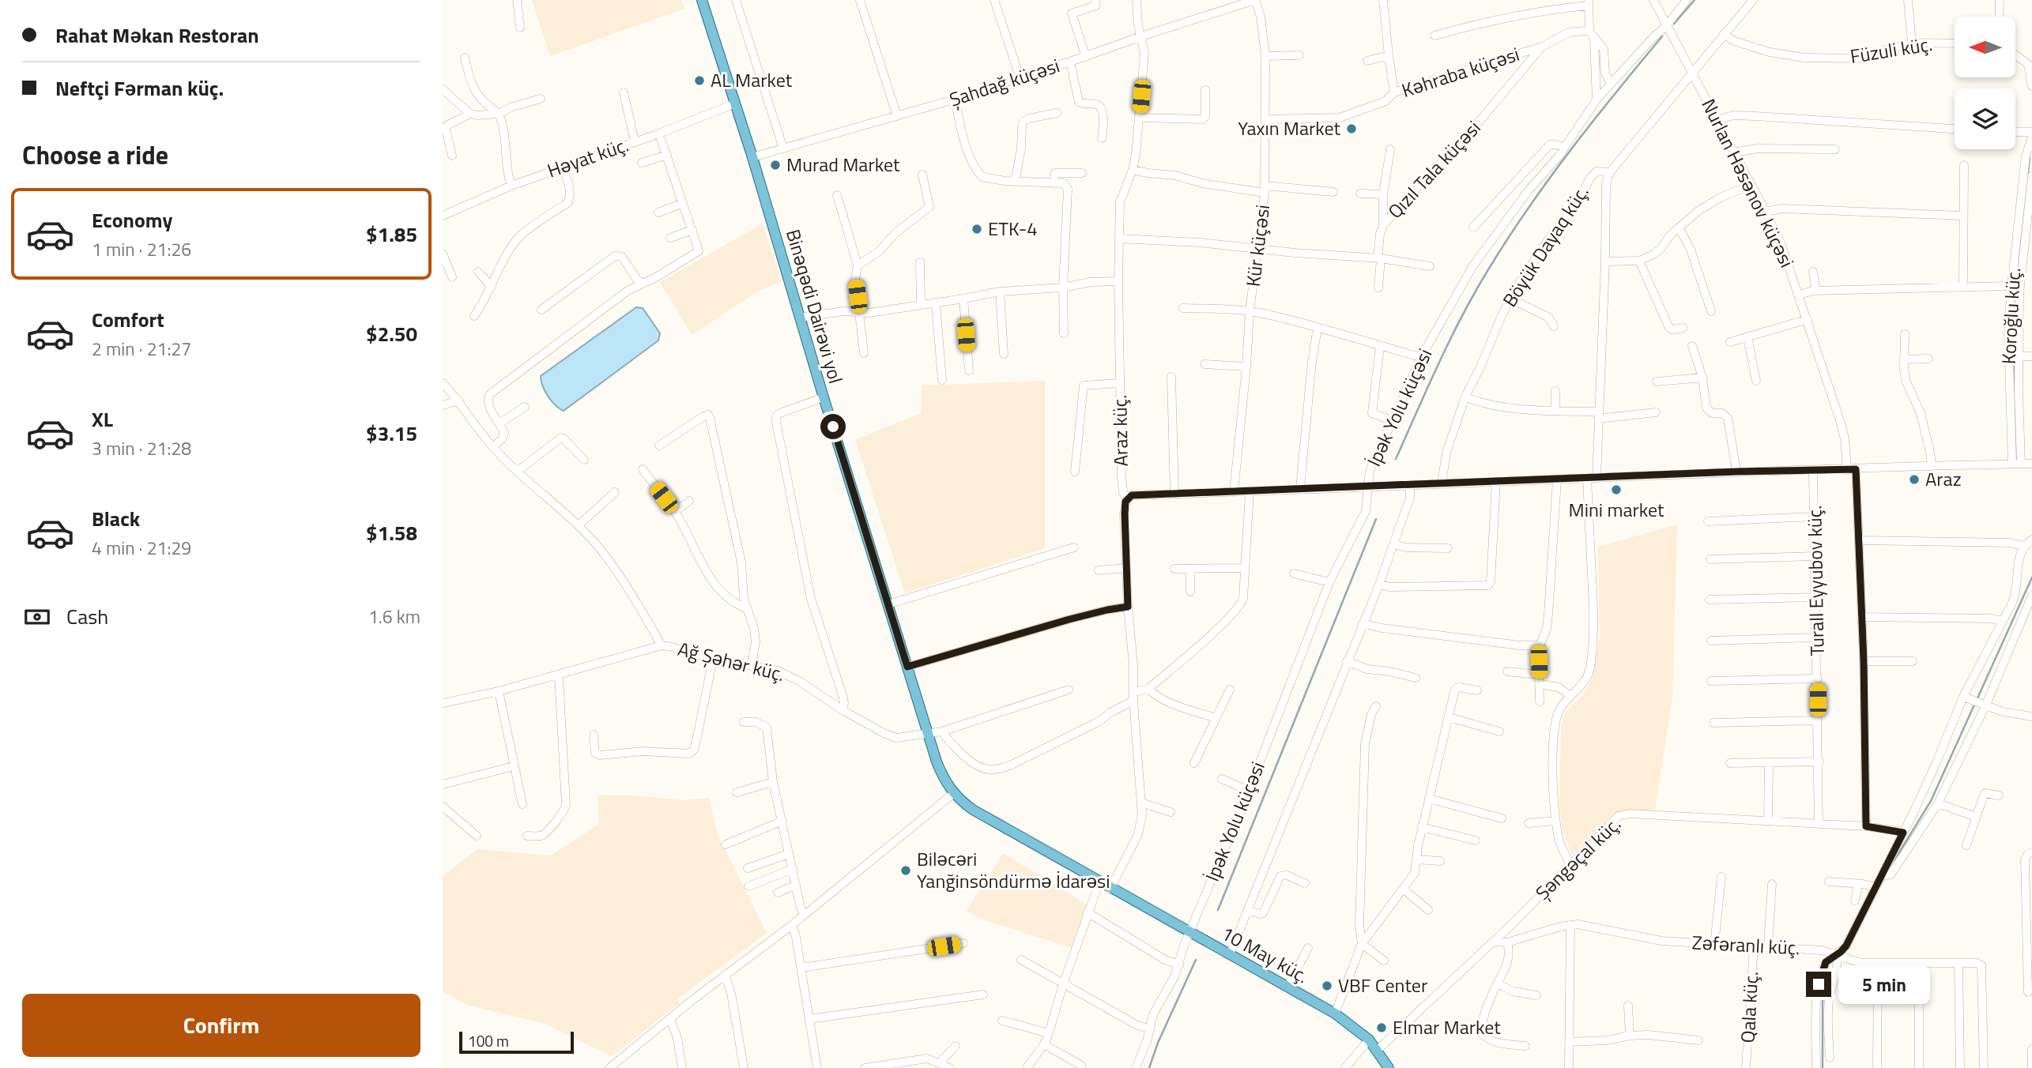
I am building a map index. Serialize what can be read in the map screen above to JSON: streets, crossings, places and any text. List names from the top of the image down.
{
  "streets": {
    "main road": ["Binəqədi Dairəvi yol", "10 May küç."],
    "street": [
      "Füzuli küç.",
      "Kəhraba küçəsi",
      "Şahdağ küçəsi",
      "Həyat küç.",
      "Qızıl Tala küçəsi",
      "Nurlan Həsənov küçəsi",
      "Kür küçəsi",
      "Böyük Dayaq küç.",
      "Koroğlu küç.",
      "İpək Yolu küçəsi",
      "Araz küç.",
      "Turall Eyyubov küç.",
      "Ağ Şəhər küç.",
      "Şəngəçal küç.",
      "Zəfəranlı küç.",
      "Qala küç."
    ]
  },
  "crossings": [
    ["Füzuli küç.", "Böyük Dayaq küç."],
    ["Kəhraba küçəsi", "Qızıl Tala küçəsi"],
    ["Kəhraba küçəsi", "Kür küçəsi"],
    ["Şahdağ küçəsi", "Kür küçəsi"],
    ["Şahdağ küçəsi", "Binəqədi Dairəvi yol"],
    ["Şahdağ küçəsi", "Araz küç."],
    ["Həyat küç.", "Binəqədi Dairəvi yol"],
    ["Nurlan Həsənov küçəsi", "Böyük Dayaq küç."],
    ["Nurlan Həsənov küçəsi", "İpək Yolu küçəsi"],
    ["Binəqədi Dairəvi yol", "Araz küç."],
    ["Binəqədi Dairəvi yol", "Ağ Şəhər küç."],
    ["Binəqədi Dairəvi yol", "10 May küç."],
    ["İpək Yolu küçəsi", "10 May küç."],
    ["Araz küç.", "10 May küç."],
    ["Turall Eyyubov küç.", "Şəngəçal küç."],
    ["Şəngəçal küç.", "Zəfəranlı küç."],
    ["Şəngəçal küç.", "10 May küç."],
    ["Zəfəranlı küç.", "Qala küç."]
  ],
  "places": [
    "AL Market",
    "Yaxın Market",
    "Murad Market",
    "ETK-4",
    "Araz",
    "Mini market",
    "Biləcəri Yanğinsöndürmə İdarəsi",
    "VBF Center",
    "Elmar Market"
  ],
  "scale_bar": "100 m",
  "north": "left",
  "page": {
    "banner": ["Rahat Məkan Restoran", "Neftçi Fərman küç."],
    "heading": "Choose a ride",
    "list": [
      {
        "name": "Economy",
        "note": "1 min · 21:26",
        "value": "$1.85"
      },
      {
        "name": "Comfort",
        "note": "2 min · 21:27",
        "value": "$2.50"
      },
      {
        "name": "XL",
        "note": "3 min · 21:28",
        "value": "$3.15"
      },
      {
        "name": "Black",
        "note": "4 min · 21:29",
        "value": "$1.58"
      }
    ],
    "pay": ["Cash", "1.6 km"],
    "bubble": "5 min",
    "buttons": "Confirm",
    "scale": "100 m"
  }
}
